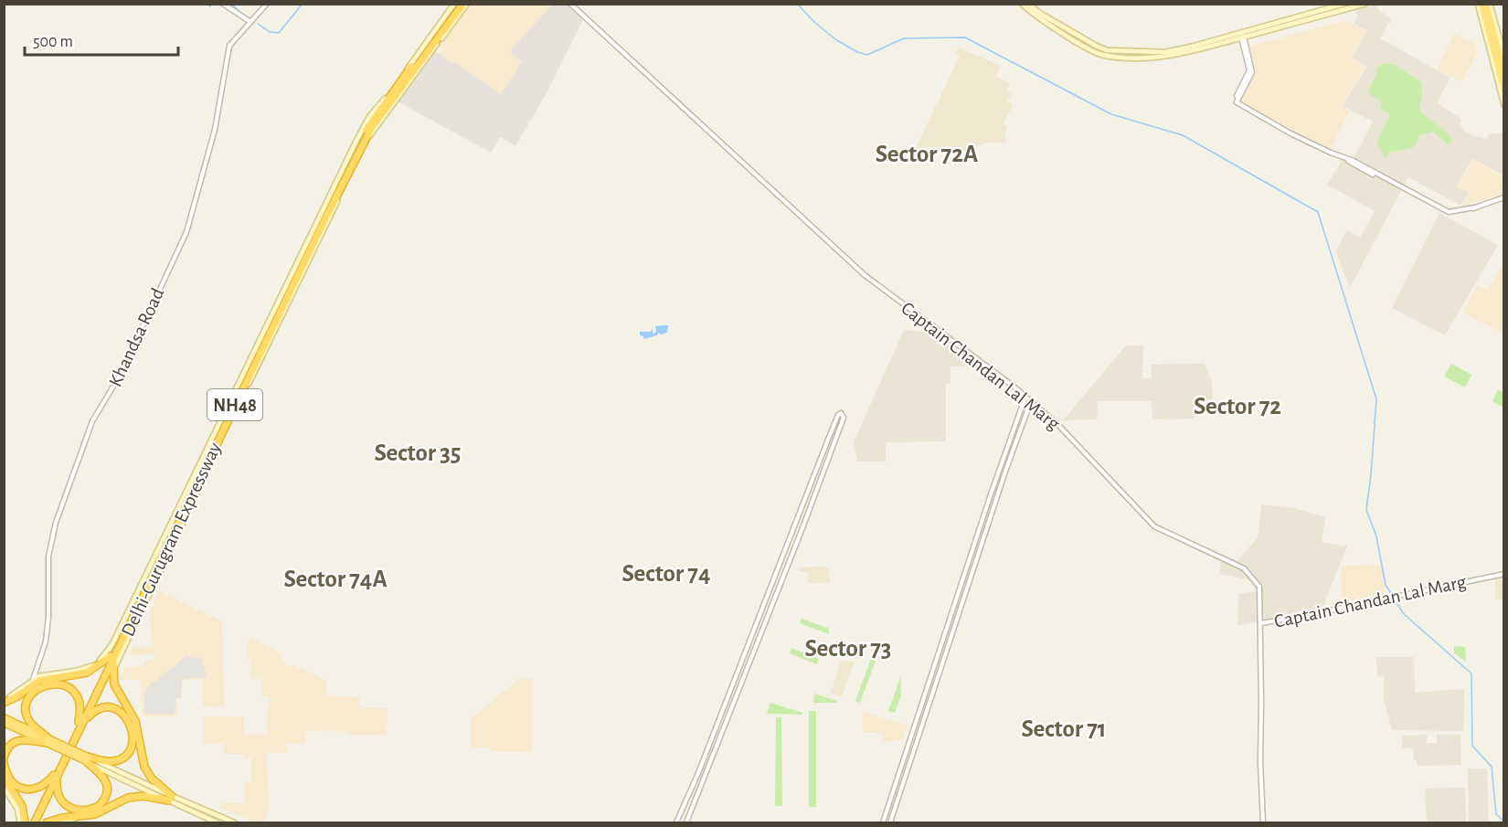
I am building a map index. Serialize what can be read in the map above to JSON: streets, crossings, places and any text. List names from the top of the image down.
{
  "streets": {
    "highway": ["NH48", "Delhi-Gurugram Expressway"],
    "street": ["Khandsa Road", "Captain Chandan Lal Marg"]
  },
  "districts": [
    "Sector 72A",
    "Sector 72",
    "Sector 35",
    "Sector 74",
    "Sector 74A",
    "Sector 73",
    "Sector 71"
  ],
  "scale_bar": "500 m"
}
